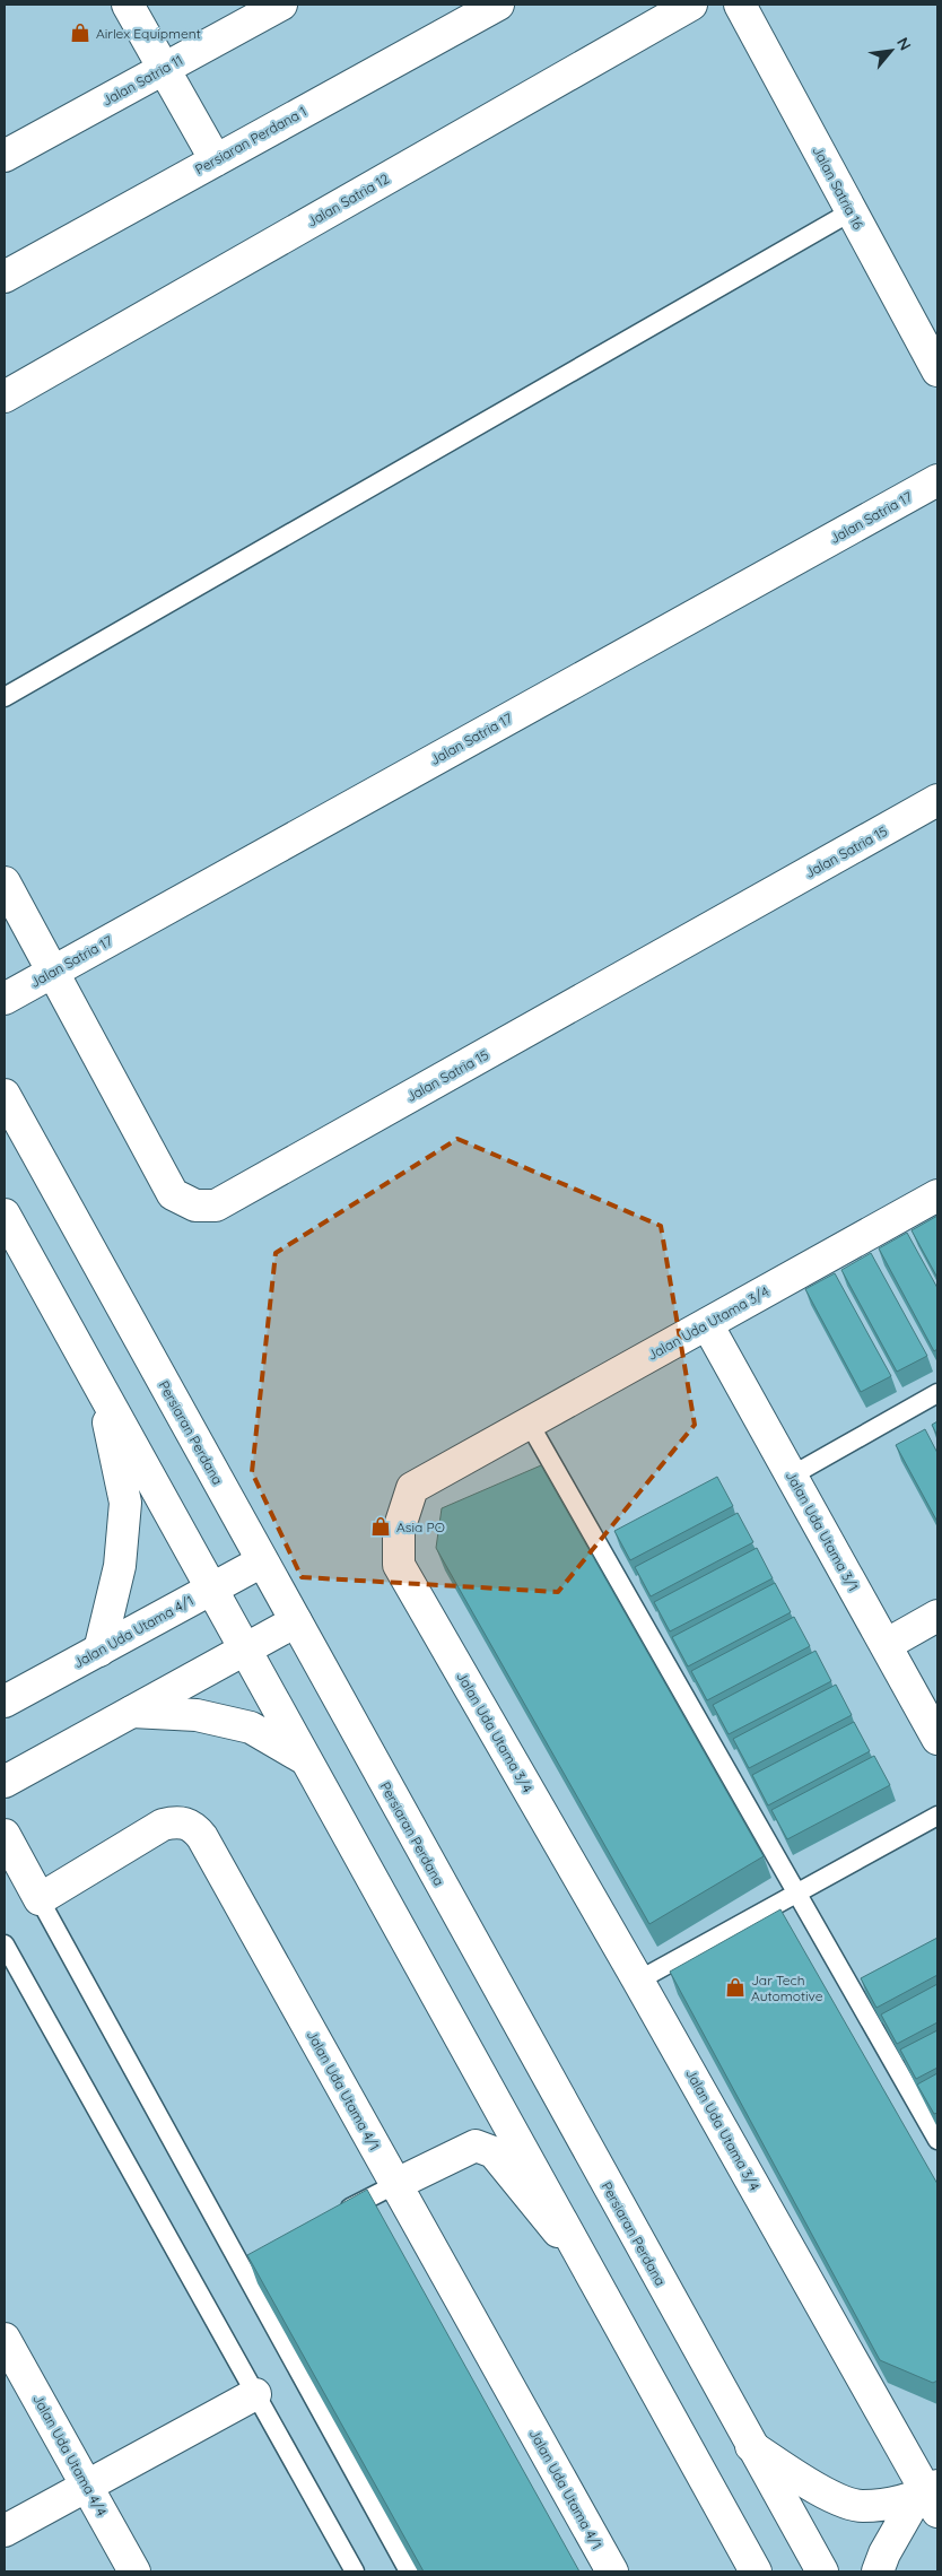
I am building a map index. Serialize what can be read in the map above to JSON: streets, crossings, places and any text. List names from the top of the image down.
{
  "streets": {
    "street": [
      "Jalan Satria 11",
      "Persiaran Perdana 1",
      "Jalan Satria 16",
      "Jalan Satria 12",
      "Jalan Satria 17",
      "Jalan Satria 15",
      "Jalan Uda Utama 3/4",
      "Persiaran Perdana",
      "Jalan Uda Utama 3/1",
      "Jalan Uda Utama 4/1",
      "Jalan Uda Utama 4/4"
    ]
  },
  "crossings": [
    ["Jalan Satria 17", "Jalan Satria 15"],
    ["Jalan Uda Utama 3/4", "Jalan Uda Utama 3/1"],
    ["Persiaran Perdana", "Jalan Uda Utama 4/1"]
  ],
  "places": {
    "shop": ["Airlex Equipment", "Asia PO", "Jar Tech Automotive"]
  },
  "north": "top right"
}
